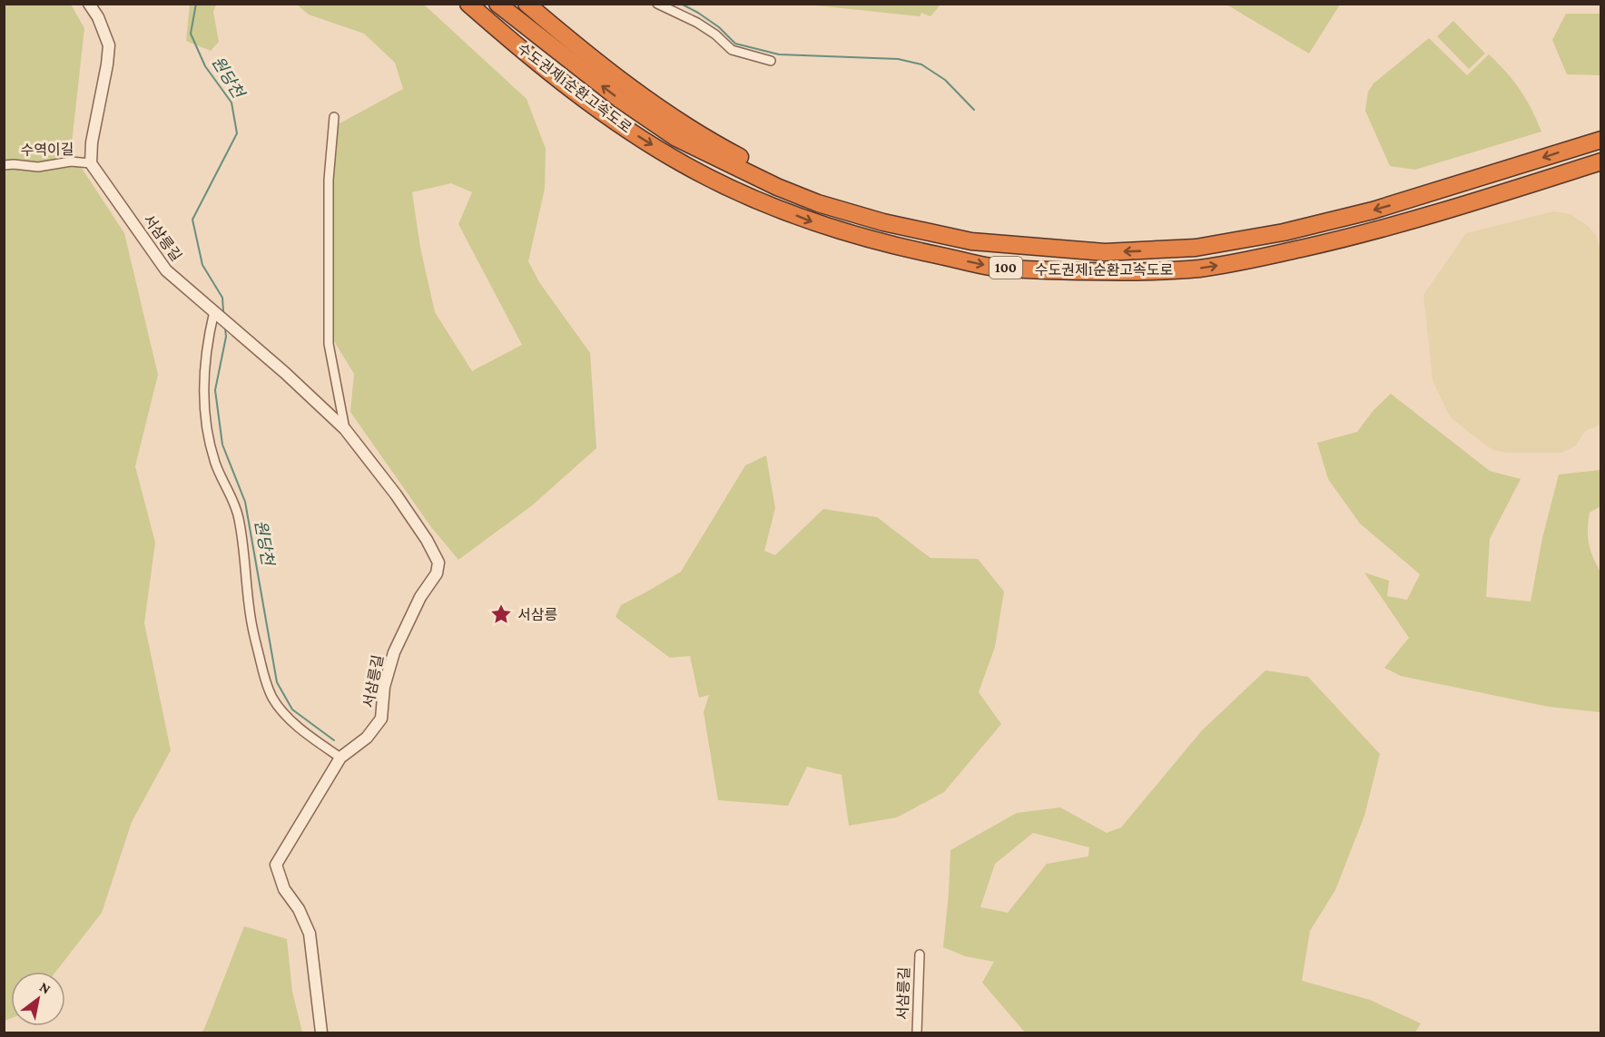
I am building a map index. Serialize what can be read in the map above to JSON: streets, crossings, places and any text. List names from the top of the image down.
{
  "streets": {
    "highway": ["수도권제1순환고속도로", "100"],
    "street": ["수역이길", "서삼릉길"]
  },
  "crossings": [
    ["수역이길", "서삼릉길"]
  ],
  "water": ["원당천"],
  "places": {
    "place": ["서삼릉"]
  },
  "north": "top right"
}
